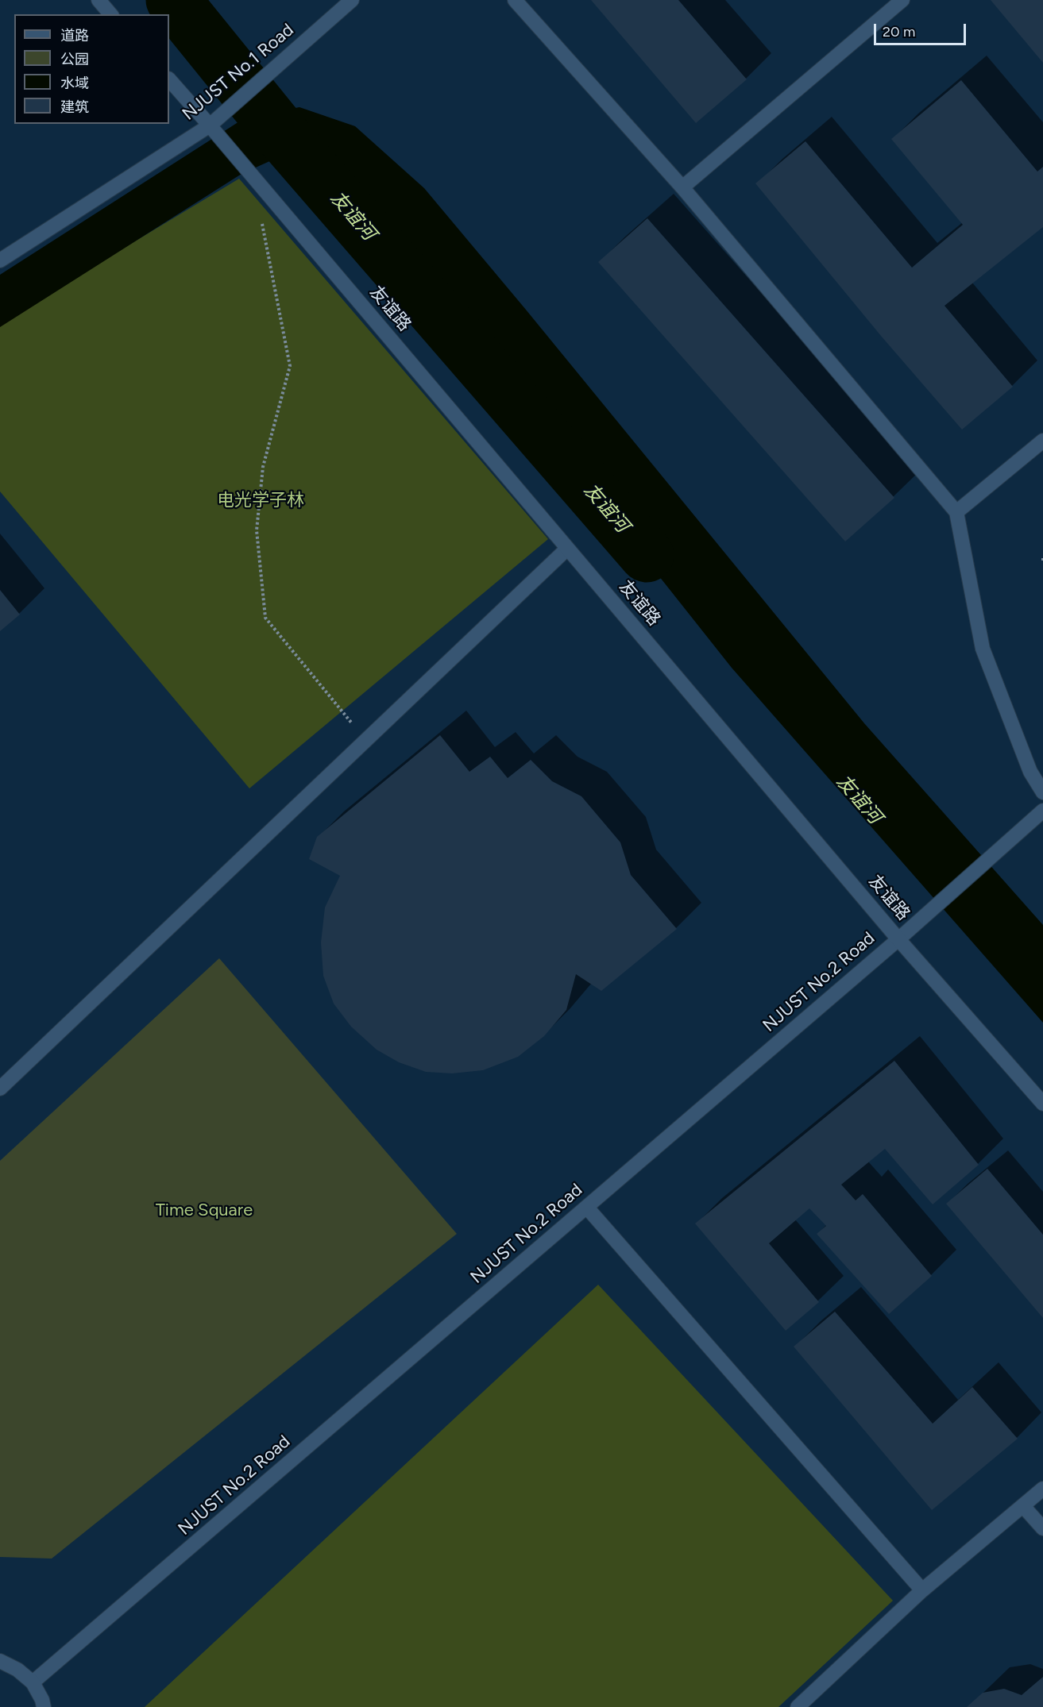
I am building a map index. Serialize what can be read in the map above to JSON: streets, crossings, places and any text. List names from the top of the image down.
{
  "streets": {
    "street": ["NJUST No.1 Road", "友谊路", "NJUST No.2 Road"]
  },
  "crossings": [
    ["NJUST No.1 Road", "友谊路"],
    ["友谊路", "NJUST No.2 Road"]
  ],
  "water": ["友谊河"],
  "parks": ["电光学子林", "Time Square"],
  "legend": [
    "道路",
    "公园",
    "水域",
    "建筑"
  ],
  "scale_bar": "20 m"
}
